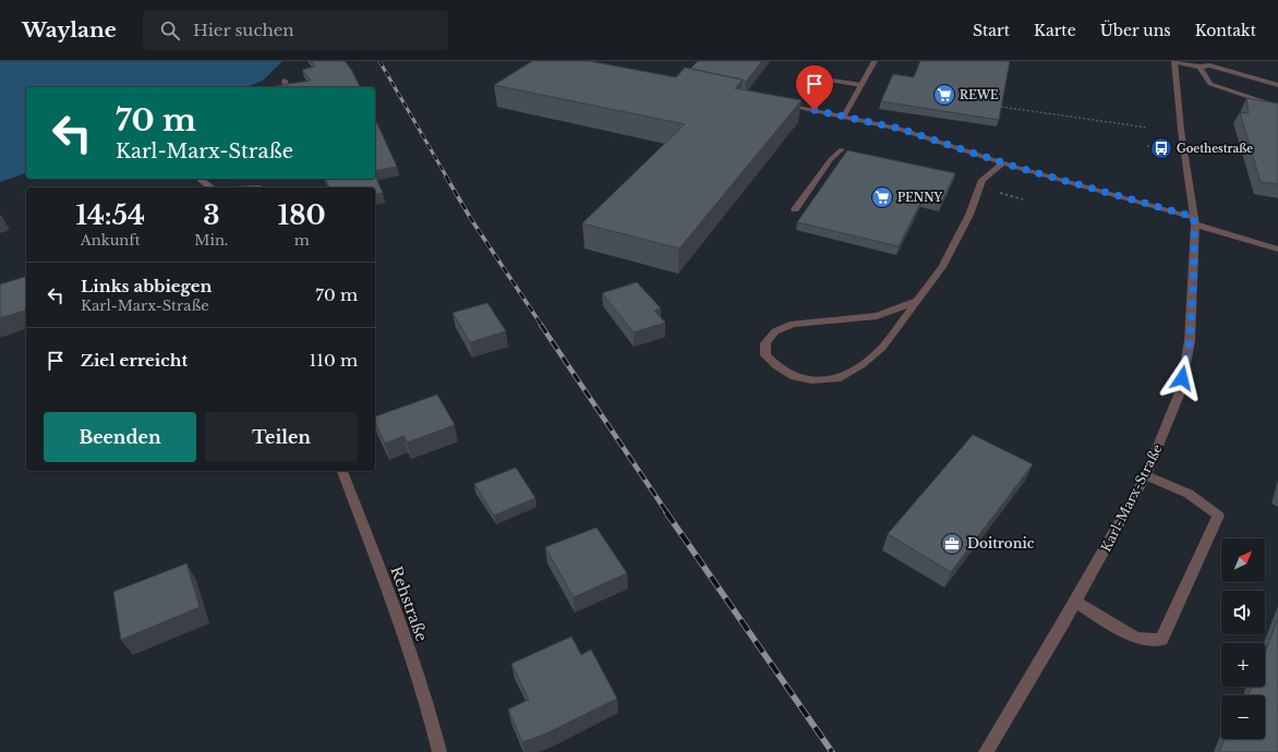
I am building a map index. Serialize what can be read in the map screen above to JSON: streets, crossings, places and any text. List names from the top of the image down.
{
  "streets": {
    "street": ["Karl-Marx-Straße", "Rehstraße"]
  },
  "places": {
    "supermarket": ["REWE", "PENNY"],
    "bus stop": ["Goethestraße"],
    "office": ["Doitronic"]
  },
  "north": "top right",
  "page": {
    "header": "Waylane",
    "search": "Hier suchen",
    "nav": [
      "Start",
      "Karte",
      "Über uns",
      "Kontakt"
    ],
    "turn": ["70 m", "Karl-Marx-Straße"],
    "eta": [
      "14:54",
      "Ankunft",
      "3",
      "Min.",
      "180",
      "m"
    ],
    "list": [
      {
        "name": "Links abbiegen",
        "note": "Karl-Marx-Straße",
        "value": "70 m"
      },
      {
        "name": "Ziel erreicht",
        "value": "110 m"
      }
    ],
    "buttons": ["Beenden", "Teilen"],
    "map_buttons": ["+", "−"]
  }
}
